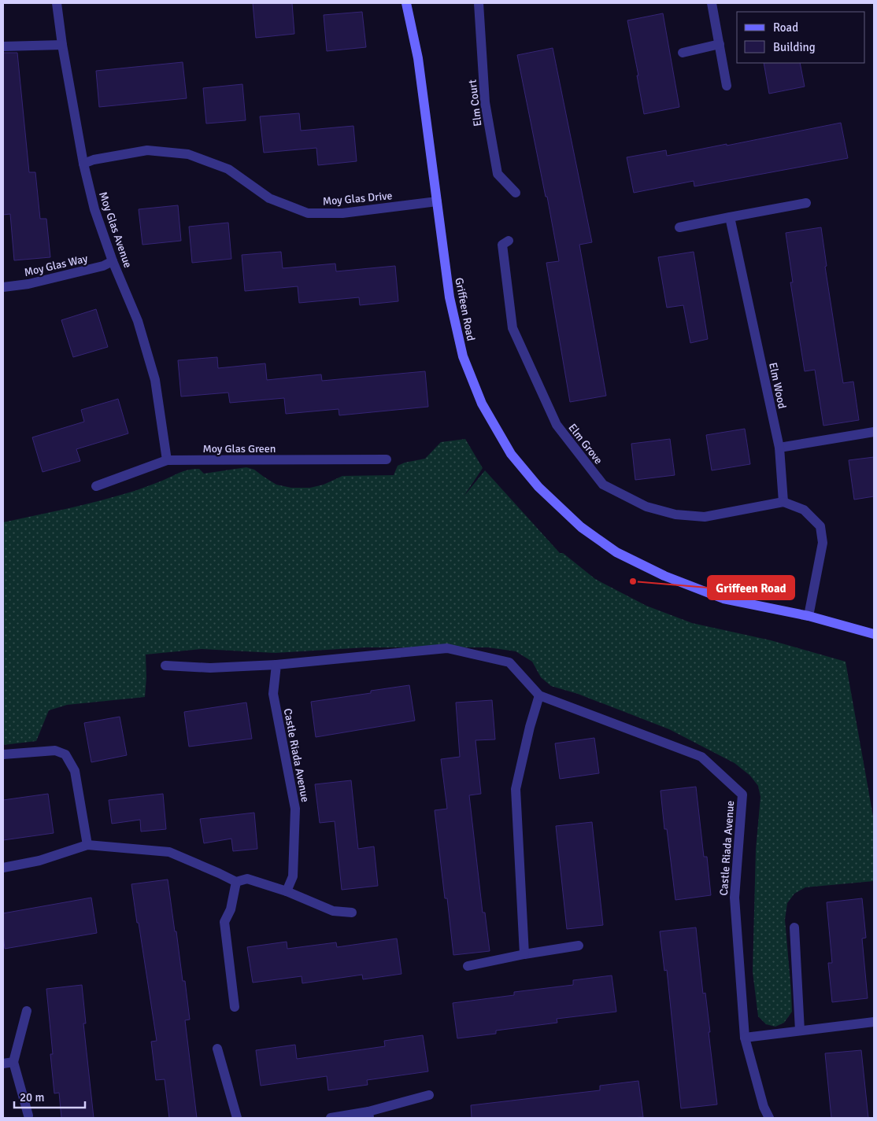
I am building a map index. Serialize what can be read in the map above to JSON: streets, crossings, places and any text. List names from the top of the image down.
{
  "streets": {
    "street": [
      "Elm Court",
      "Moy Glas Drive",
      "Moy Glas Avenue",
      "Moy Glas Way",
      "Griffeen Road",
      "Elm Wood",
      "Elm Grove",
      "Moy Glas Green",
      "Castle Riada Avenue"
    ]
  },
  "crossings": [
    ["Moy Glas Drive", "Moy Glas Avenue"],
    ["Moy Glas Drive", "Griffeen Road"],
    ["Moy Glas Avenue", "Moy Glas Way"],
    ["Moy Glas Avenue", "Moy Glas Green"],
    ["Elm Wood", "Elm Grove"]
  ],
  "places": ["Griffeen Road"],
  "legend": ["Road", "Building"],
  "scale_bar": "20 m"
}
